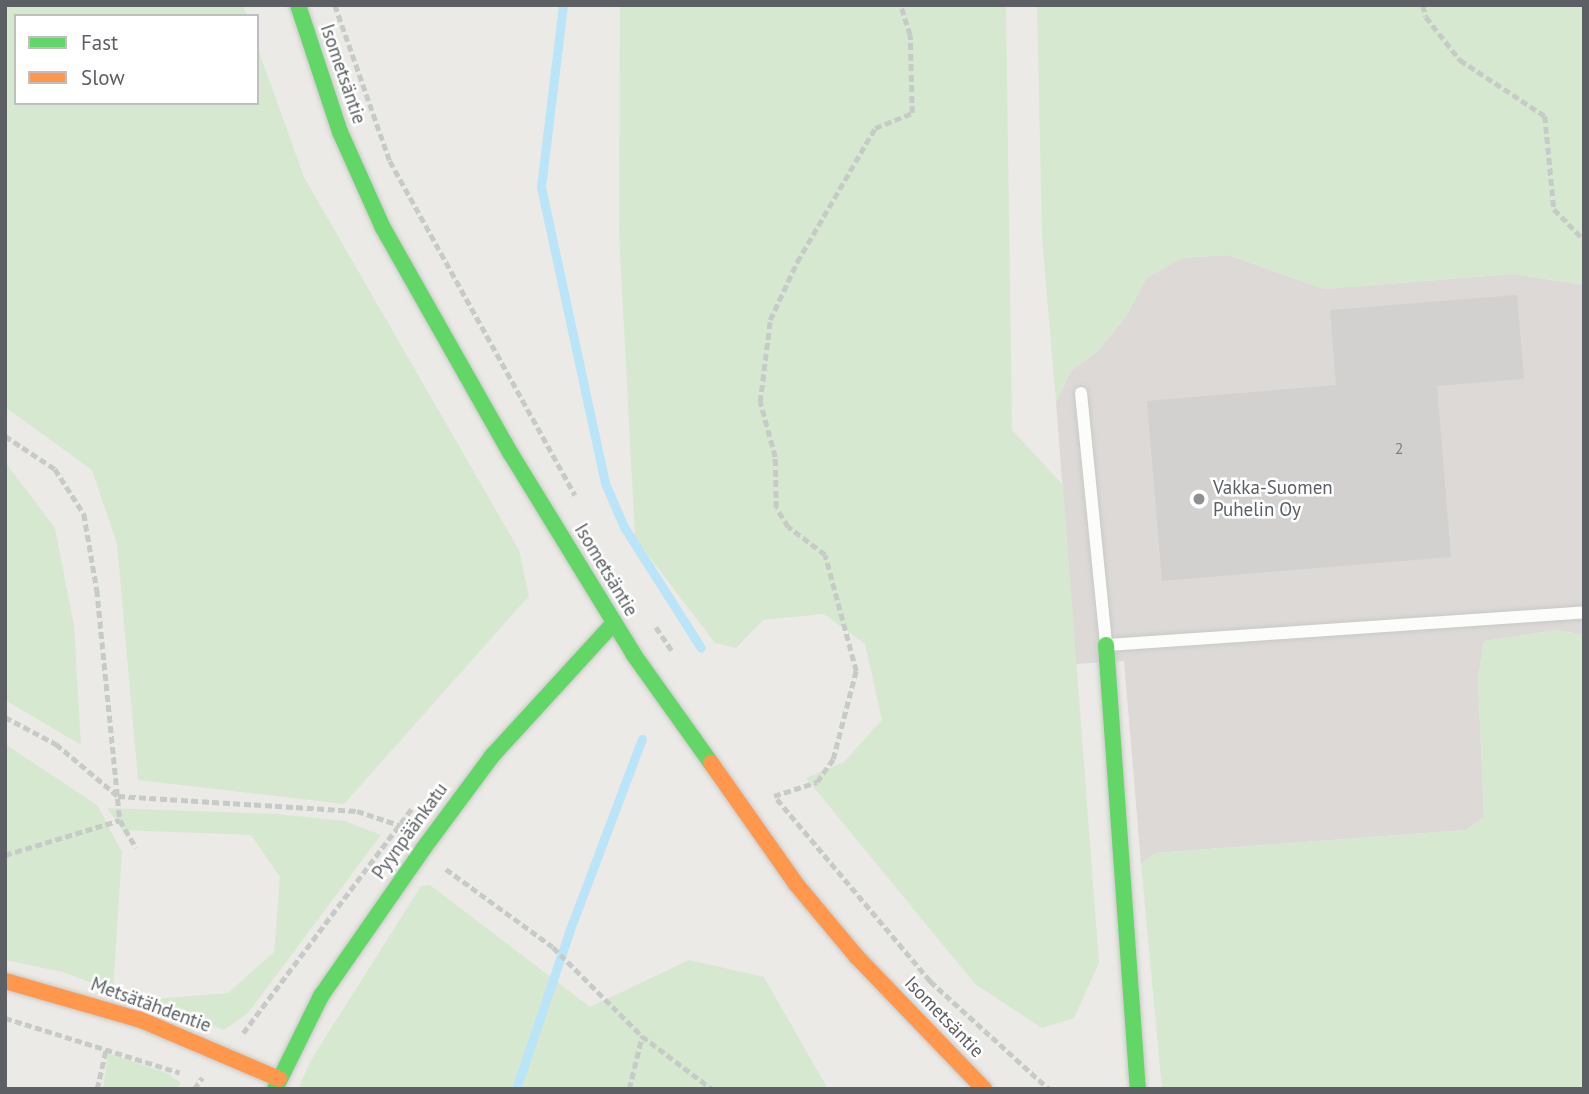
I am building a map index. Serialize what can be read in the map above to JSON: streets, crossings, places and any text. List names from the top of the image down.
{
  "streets": {
    "main road": ["Isometsäntie", "Pyynpäänkatu", "Metsätähdentie"]
  },
  "crossings": [
    ["Isometsäntie", "Pyynpäänkatu"],
    ["Pyynpäänkatu", "Metsätähdentie"]
  ],
  "places": ["Vakka-Suomen Puhelin Oy"],
  "house_numbers": ["2"],
  "legend": ["Fast", "Slow"]
}
